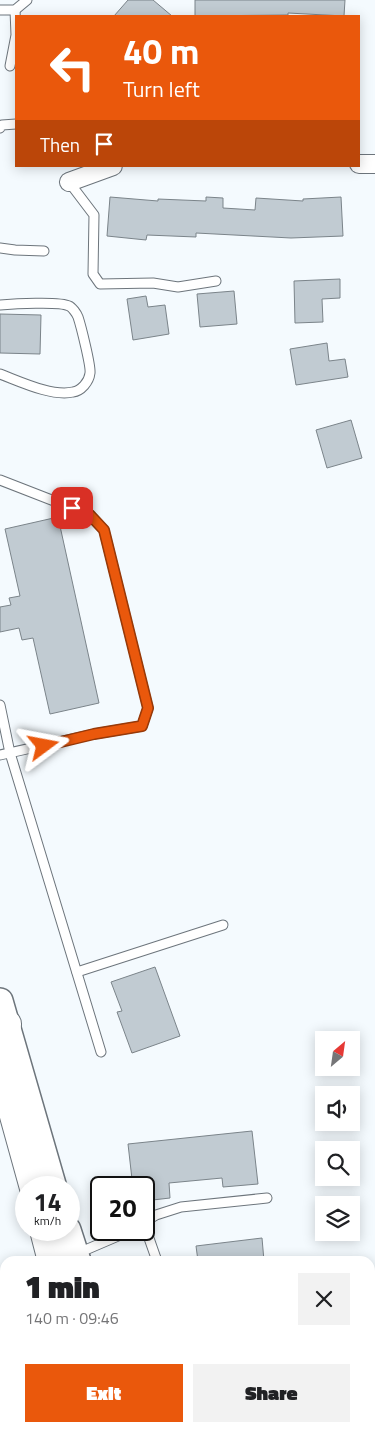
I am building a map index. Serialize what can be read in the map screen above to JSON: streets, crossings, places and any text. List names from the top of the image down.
{
  "north": "top right",
  "page": {
    "turn": ["40 m", "Turn left"],
    "then": "Then",
    "speed": "14 km/h",
    "limit": "20",
    "heading": ["1 min", "140 m · 09:46"],
    "buttons": ["Exit", "Share"]
  }
}
